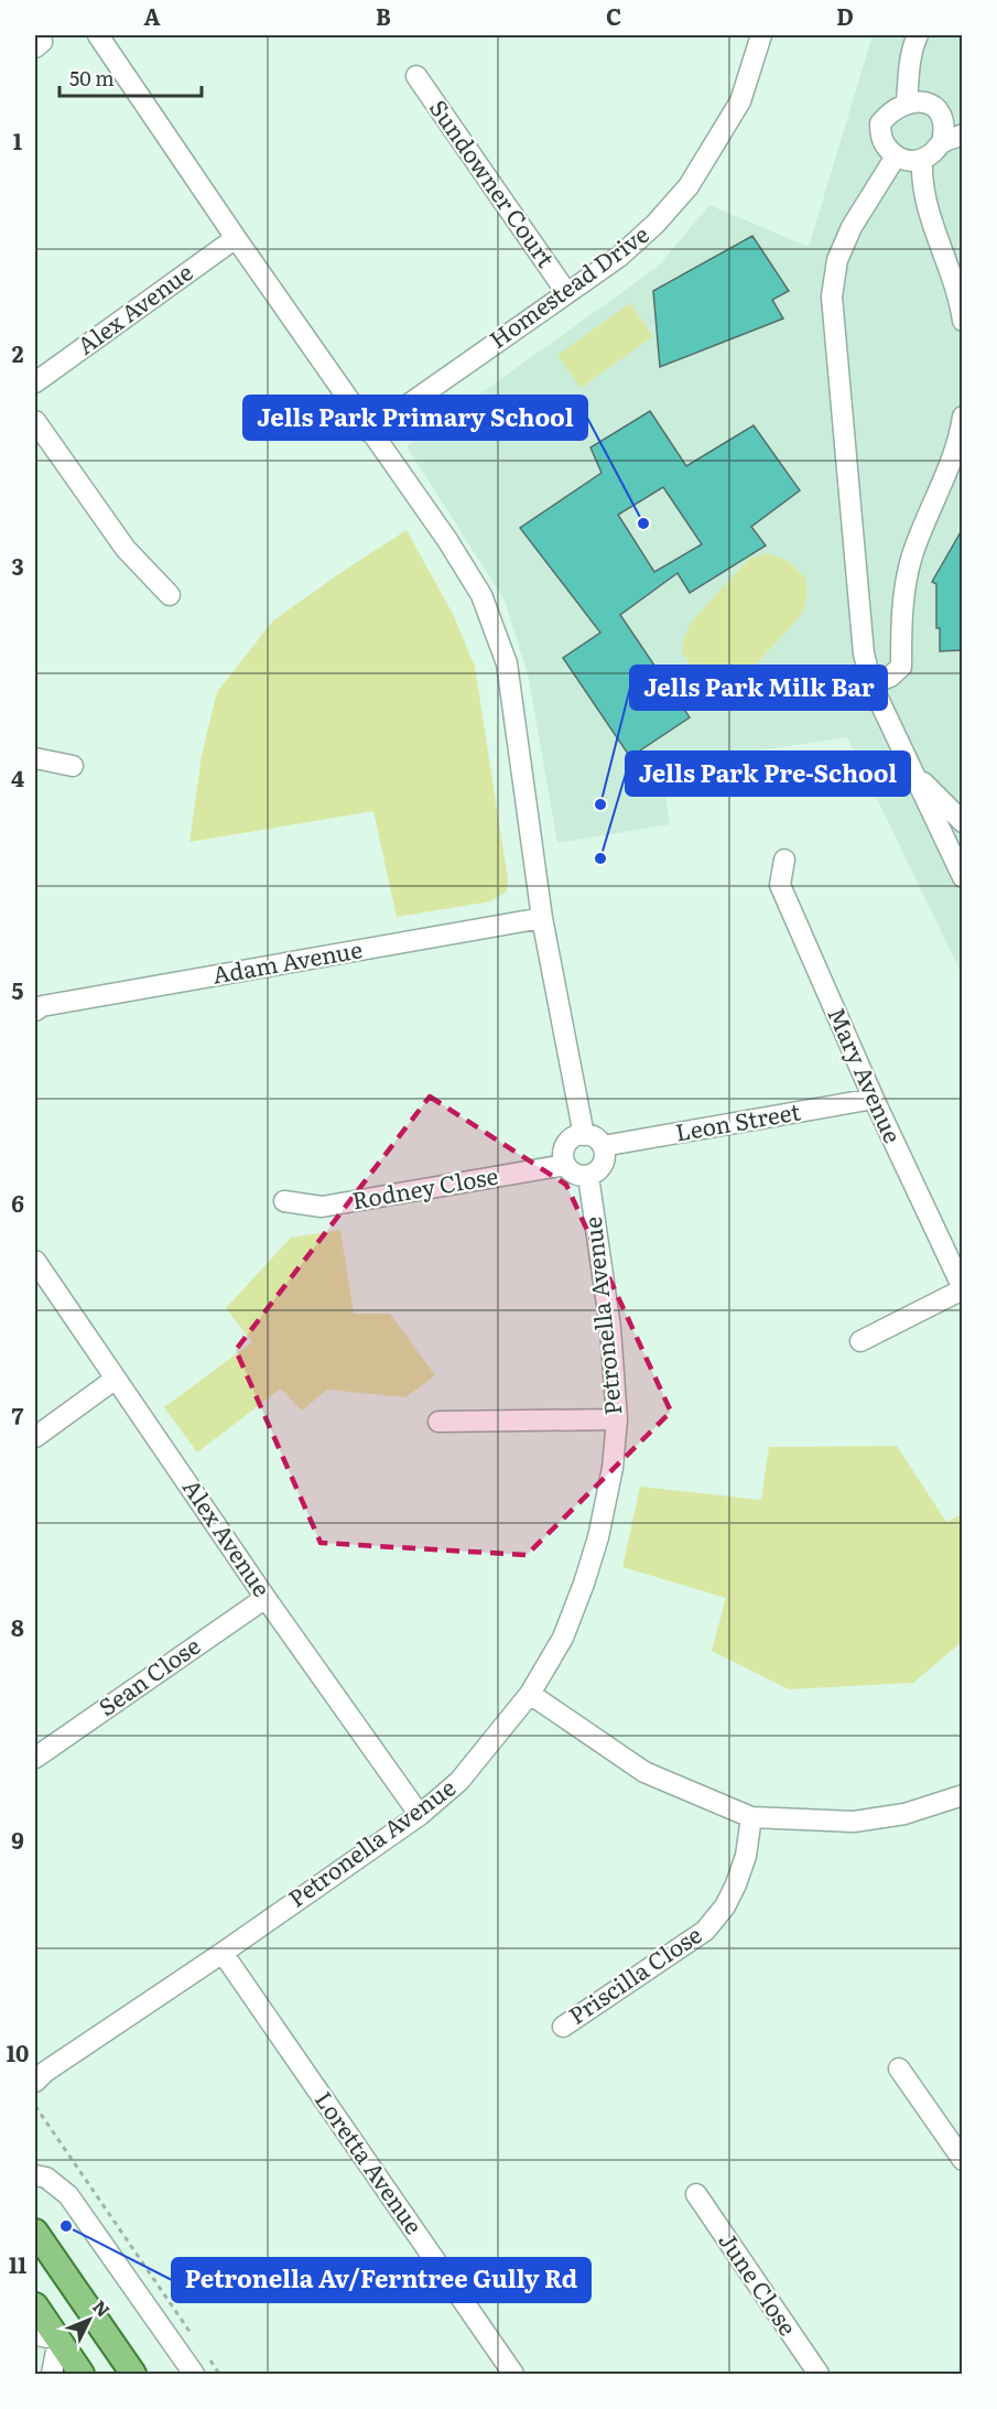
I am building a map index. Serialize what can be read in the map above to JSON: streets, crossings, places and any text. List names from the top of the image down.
{
  "streets": {
    "street": [
      "Sundowner Court",
      "Homestead Drive",
      "Alex Avenue",
      "Adam Avenue",
      "Mary Avenue",
      "Leon Street",
      "Rodney Close",
      "Petronella Avenue",
      "Sean Close",
      "Priscilla Close",
      "Loretta Avenue",
      "June Close"
    ]
  },
  "crossings": [
    ["Sundowner Court", "Homestead Drive"],
    ["Alex Avenue", "Petronella Avenue"],
    ["Alex Avenue", "Sean Close"],
    ["Mary Avenue", "Leon Street"],
    ["Leon Street", "Rodney Close"],
    ["Leon Street", "Petronella Avenue"],
    ["Rodney Close", "Petronella Avenue"],
    ["Petronella Avenue", "Loretta Avenue"]
  ],
  "places": [
    "Jells Park Primary School",
    "Jells Park Milk Bar",
    "Jells Park Pre-School",
    "Petronella Av/Ferntree Gully Rd"
  ],
  "scale_bar": "50 m",
  "north": "top right",
  "grid": {
    "columns": [
      "A",
      "B",
      "C",
      "D"
    ],
    "rows": [
      "1",
      "2",
      "3",
      "4",
      "5",
      "6",
      "7",
      "8",
      "9",
      "10",
      "11"
    ]
  }
}
